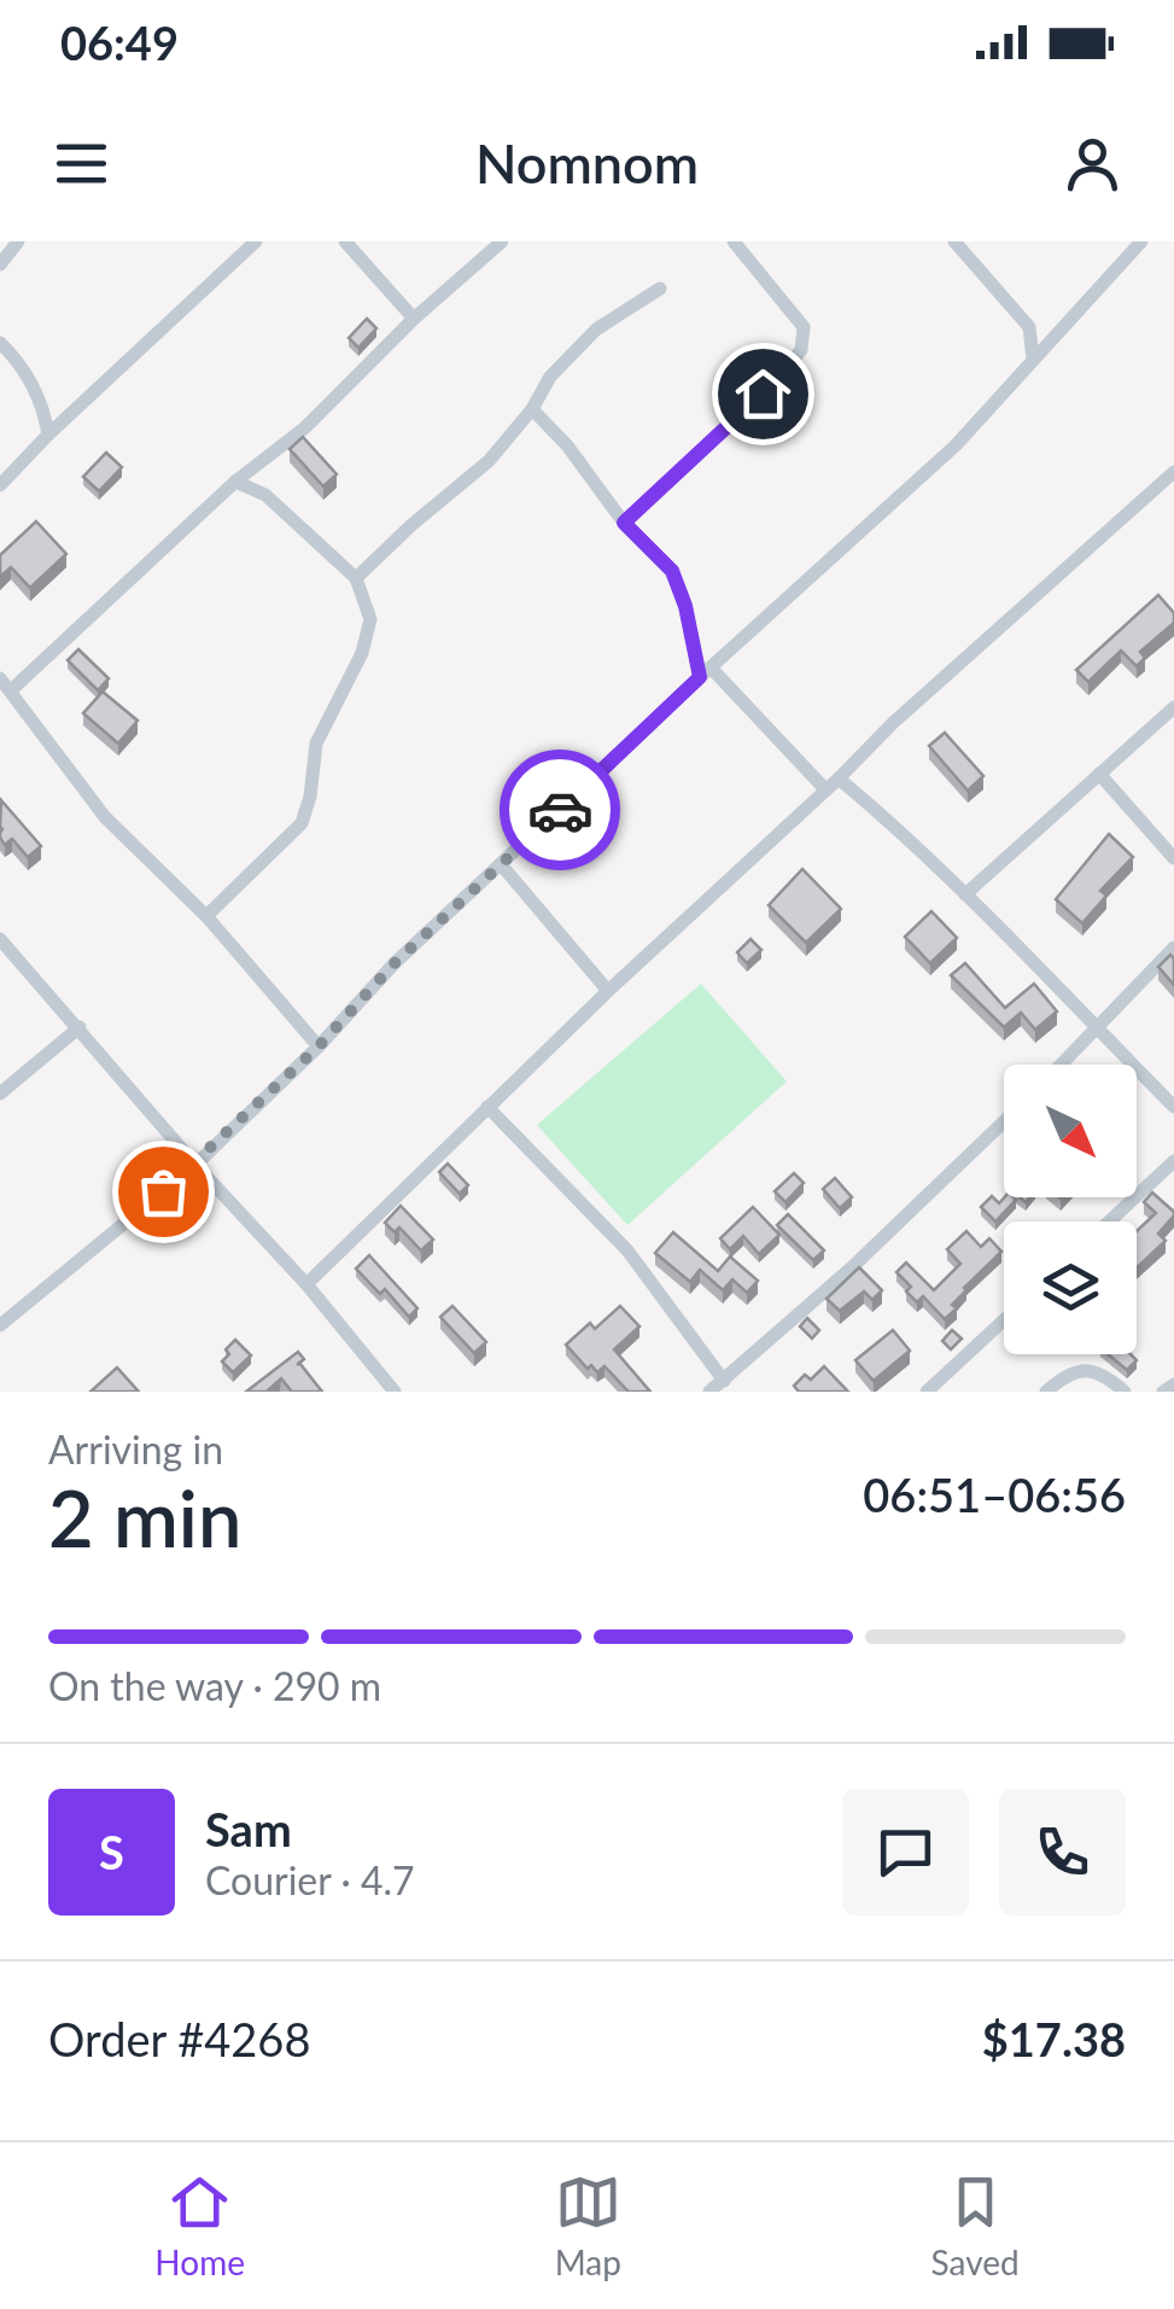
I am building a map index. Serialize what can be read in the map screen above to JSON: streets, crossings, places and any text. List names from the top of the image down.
{
  "north": "bottom right",
  "page": {
    "status": "06:49",
    "header": "Nomnom",
    "heading": ["2 min", "Arriving in", "06:51–06:56"],
    "panel": [
      "Sam",
      "Courier · 4.7",
      "Order #4268",
      "$17.38"
    ],
    "bar": "On the way · 290 m",
    "round": "S",
    "tabs": ["Home", "Map", "Saved"]
  }
}
